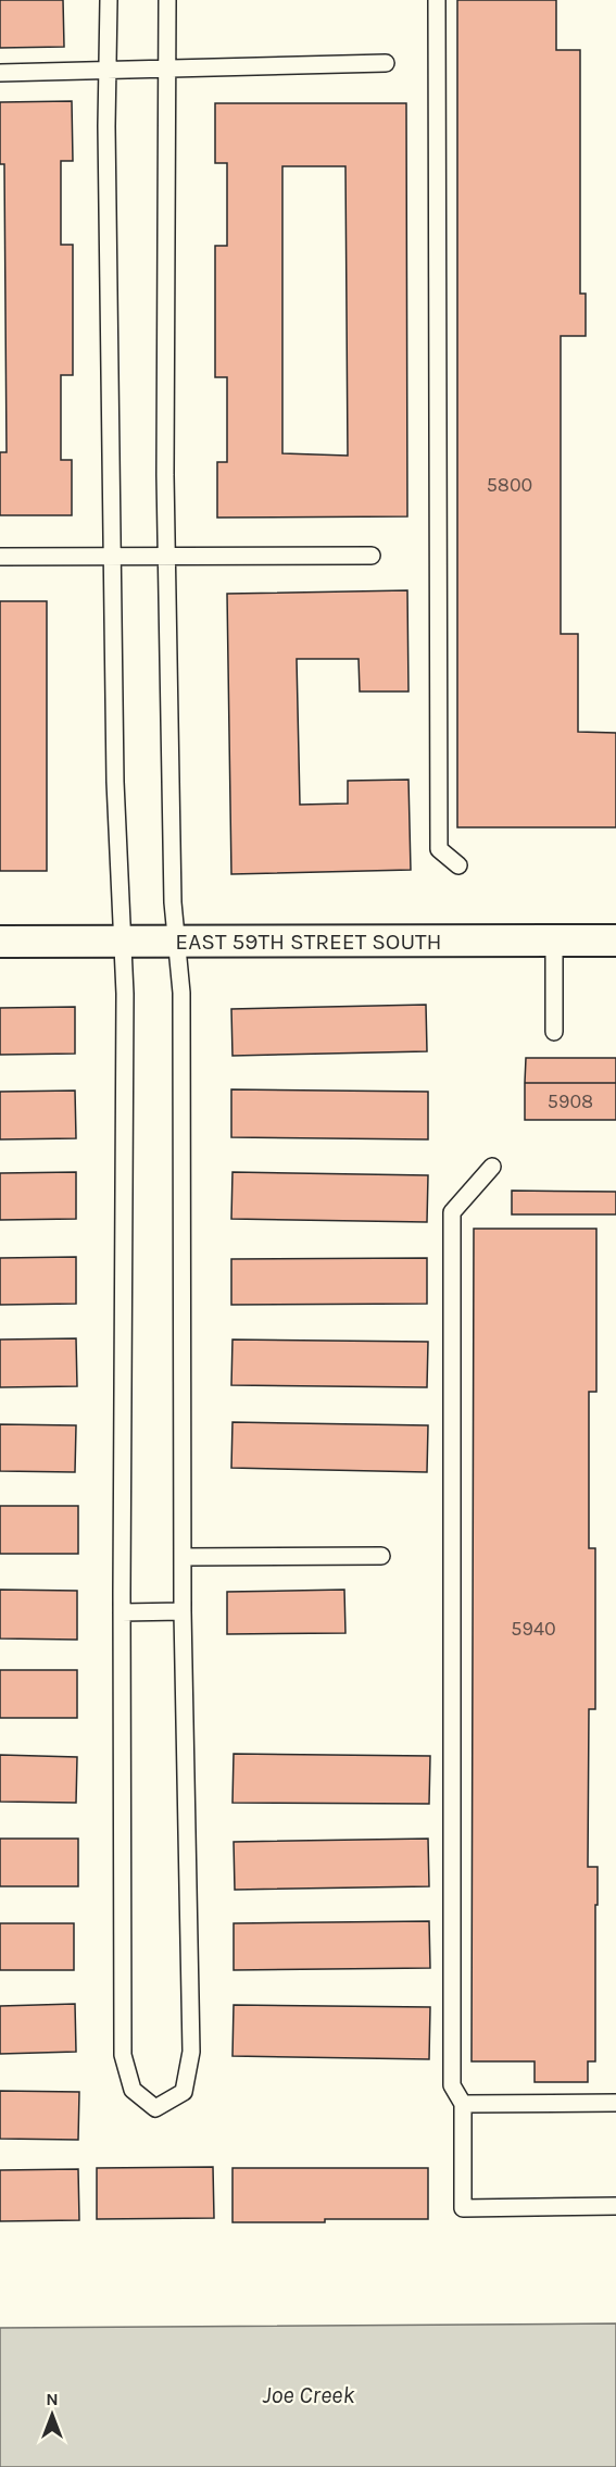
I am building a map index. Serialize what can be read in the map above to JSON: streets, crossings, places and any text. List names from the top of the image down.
{
  "streets": {
    "street": ["EAST 59TH STREET SOUTH"]
  },
  "water": ["Joe Creek"],
  "house_numbers": ["5800", "5908", "5940"],
  "north": "top"
}
